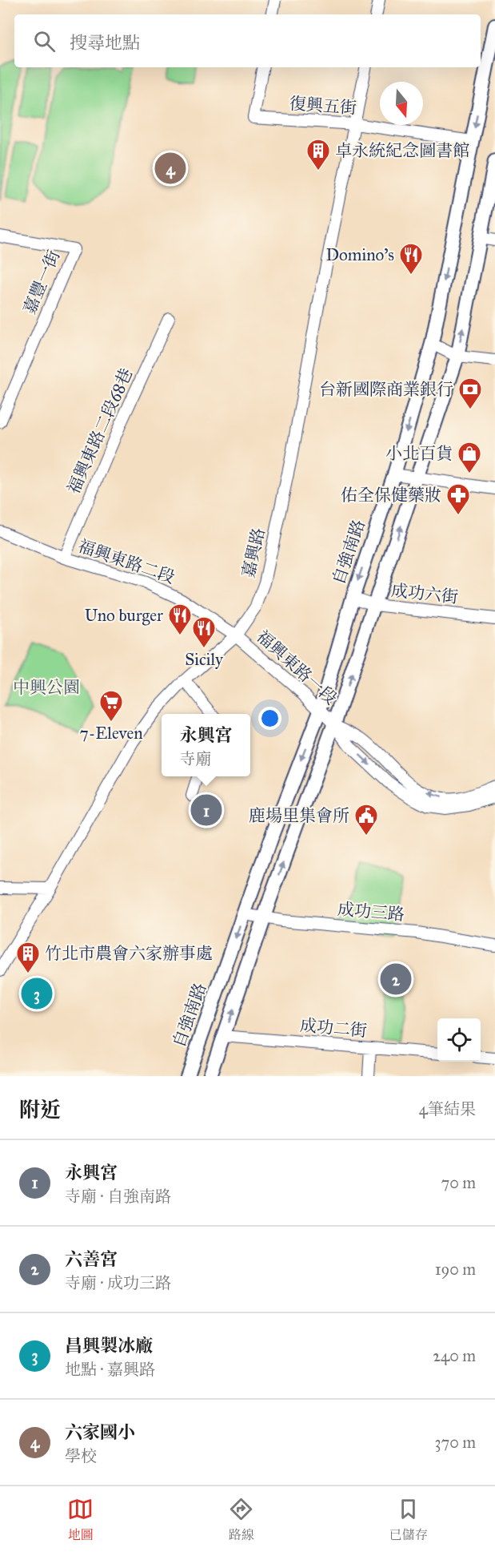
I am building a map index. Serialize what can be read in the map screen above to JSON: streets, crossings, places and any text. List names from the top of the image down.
{
  "streets": {
    "main road": ["自強南路"],
    "street": [
      "復興五街",
      "嘉豐一街",
      "福興東路二段68巷",
      "嘉興路",
      "福興東路二段",
      "成功六街",
      "福興東路一段",
      "成功三路",
      "成功二街"
    ]
  },
  "crossings": [
    ["復興五街", "自強南路"],
    ["復興五街", "嘉興路"],
    ["福興東路二段68巷", "福興東路二段"],
    ["自強南路", "成功六街"],
    ["自強南路", "福興東路一段"],
    ["自強南路", "成功三路"],
    ["嘉興路", "福興東路二段"],
    ["嘉興路", "福興東路一段"],
    ["福興東路二段", "福興東路一段"]
  ],
  "parks": ["中興公園"],
  "places": {
    "building": ["卓永統紀念圖書館", "竹北市農會六家辦事處"],
    "restaurant": ["Domino's", "Uno burger", "Sicily"],
    "bank": ["台新國際商業銀行"],
    "shop": ["小北百貨"],
    "pharmacy": ["佑全保健藥妝"],
    "supermarket": ["7-Eleven"],
    "public building": ["鹿場里集會所"]
  },
  "north": "bottom",
  "page": {
    "search": "搜尋地點",
    "pins": [
      "4",
      "1",
      "2",
      "3"
    ],
    "popup": ["永興宮", "寺廟"],
    "heading": ["附近", "4筆結果"],
    "list": [
      {
        "mark": "1",
        "name": "永興宮",
        "note": "寺廟 · 自強南路",
        "value": "70 m"
      },
      {
        "mark": "2",
        "name": "六善宮",
        "note": "寺廟 · 成功三路",
        "value": "190 m"
      },
      {
        "mark": "3",
        "name": "昌興製冰廠",
        "note": "地點 · 嘉興路",
        "value": "240 m"
      },
      {
        "mark": "4",
        "name": "六家國小",
        "note": "學校",
        "value": "370 m"
      }
    ],
    "nav": ["地圖", "路線", "已儲存"]
  }
}
